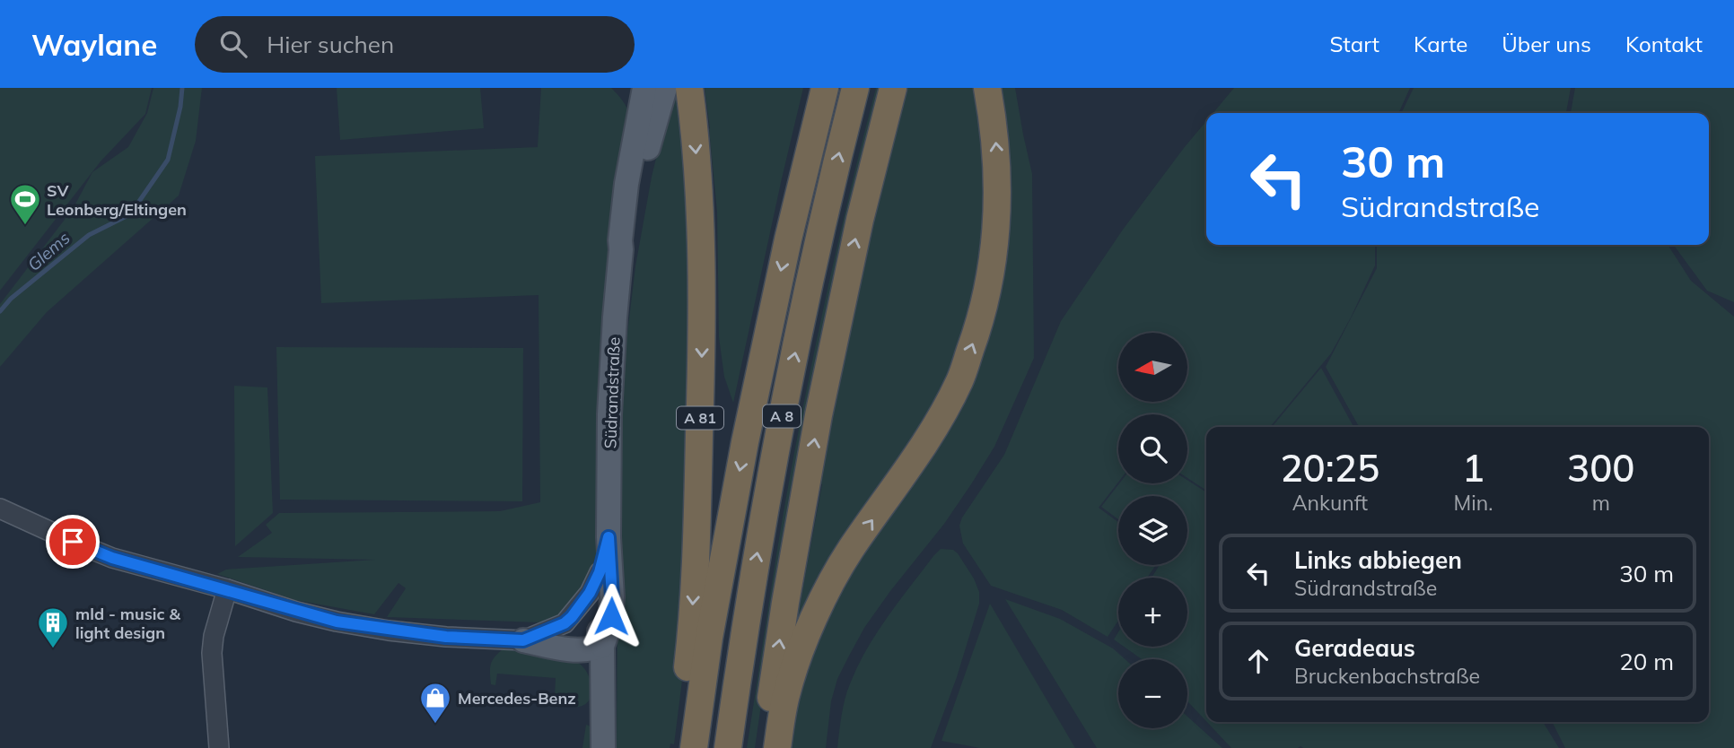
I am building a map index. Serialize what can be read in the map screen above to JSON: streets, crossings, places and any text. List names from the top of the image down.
{
  "streets": {
    "highway": ["A 8", "A 81"],
    "main road": ["Südrandstraße"]
  },
  "water": ["Glems"],
  "places": {
    "sports": ["SV Leonberg/Eltingen"],
    "building": ["mld - music & light design"],
    "shop": ["Mercedes-Benz"]
  },
  "north": "left",
  "page": {
    "header": "Waylane",
    "search": "Hier suchen",
    "nav": [
      "Start",
      "Karte",
      "Über uns",
      "Kontakt"
    ],
    "turn": ["30 m", "Südrandstraße"],
    "map_buttons": ["+", "−"],
    "eta": [
      "20:25",
      "Ankunft",
      "1",
      "Min.",
      "300",
      "m"
    ],
    "list": [
      {
        "name": "Links abbiegen",
        "note": "Südrandstraße",
        "value": "30 m"
      },
      {
        "name": "Geradeaus",
        "note": "Bruckenbachstraße",
        "value": "20 m"
      }
    ]
  }
}
